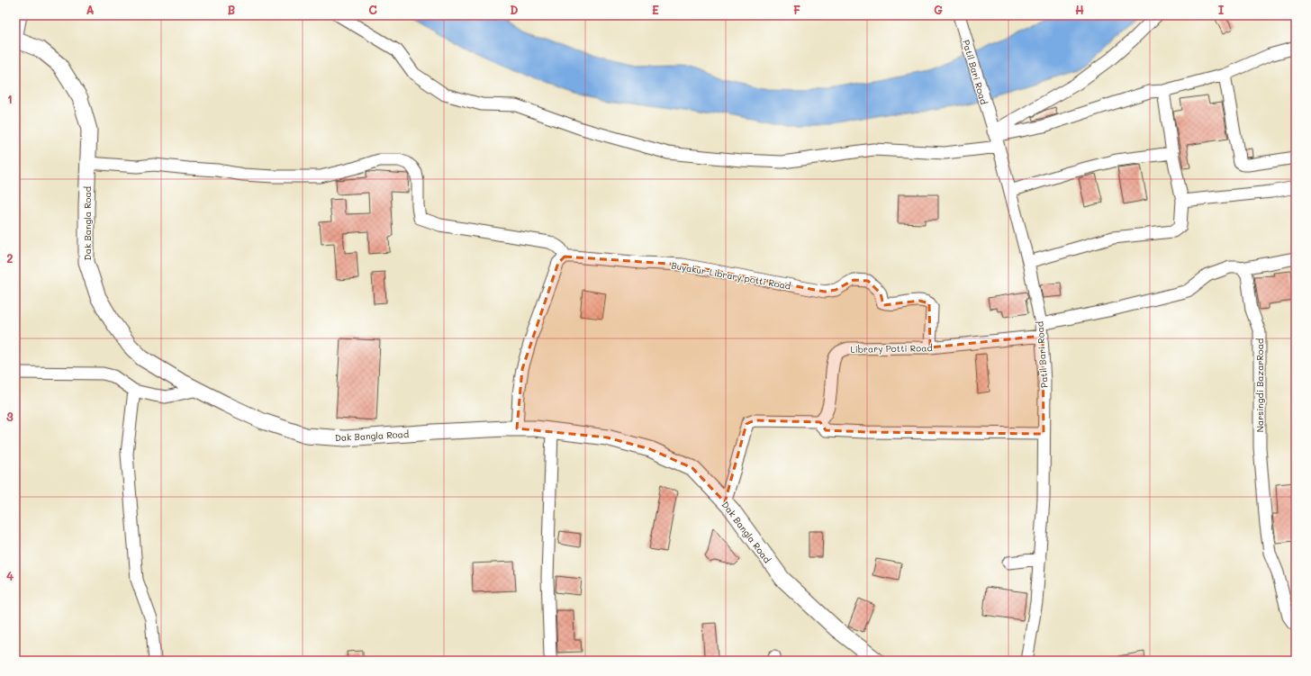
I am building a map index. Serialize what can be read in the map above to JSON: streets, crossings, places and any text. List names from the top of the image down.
{
  "streets": {
    "main road": ["Dak Bangla Road"],
    "street": [
      "Patil Bari Road",
      "Buyakur-Library potti Road",
      "Library Potti Road",
      "Narsingdi BazarRoad"
    ]
  },
  "crossings": [
    ["Patil Bari Road", "Library Potti Road"],
    ["Buyakur-Library potti Road", "Library Potti Road"]
  ],
  "grid": {
    "columns": [
      "A",
      "B",
      "C",
      "D",
      "E",
      "F",
      "G",
      "H",
      "I"
    ],
    "rows": [
      "1",
      "2",
      "3",
      "4"
    ]
  }
}
